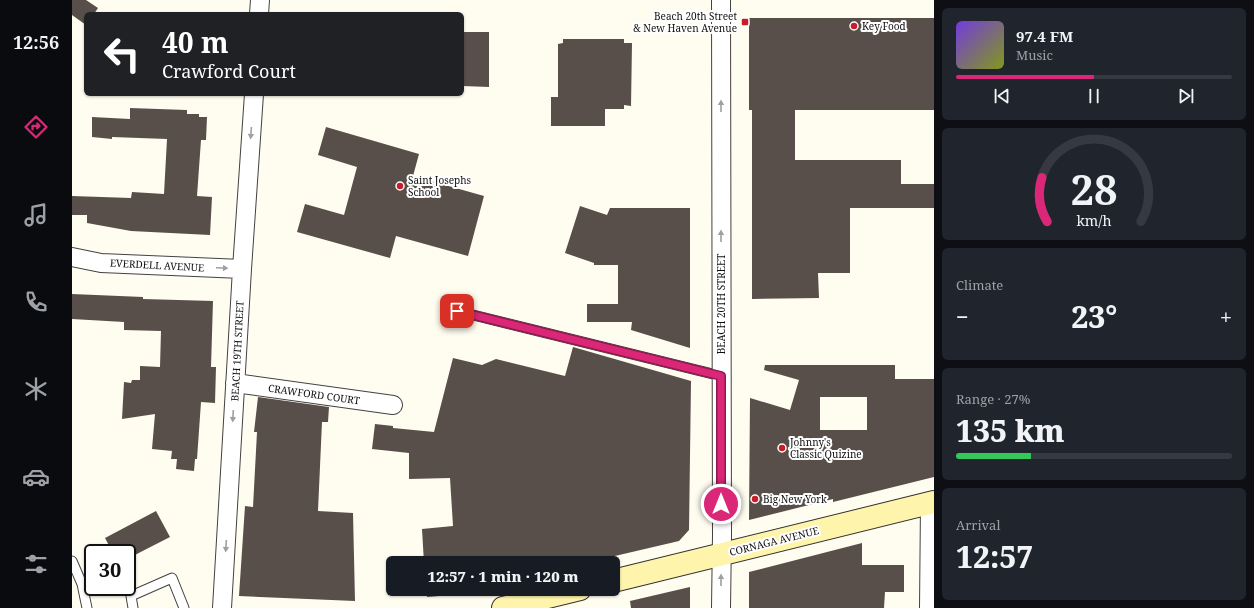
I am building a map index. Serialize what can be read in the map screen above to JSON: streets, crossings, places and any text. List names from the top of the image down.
{
  "streets": {
    "street": [
      "EVERDELL AVENUE",
      "BEACH 20TH STREET",
      "BEACH 19TH STREET",
      "CRAWFORD COURT",
      "CORNAGA AVENUE"
    ]
  },
  "crossings": [
    ["EVERDELL AVENUE", "BEACH 19TH STREET"],
    ["BEACH 20TH STREET", "CORNAGA AVENUE"],
    ["BEACH 19TH STREET", "CRAWFORD COURT"]
  ],
  "one_way": ["EVERDELL AVENUE", "BEACH 20TH STREET", "BEACH 19TH STREET"],
  "places": {
    "transit": ["Beach 20th Street & New Haven Avenue"],
    "other": [
      "Key Food",
      "Saint Josephs School",
      "Johnny's Classic Quizine",
      "Big New York"
    ]
  },
  "page": {
    "tabs": "12:56",
    "turn": ["40 m", "Crawford Court"],
    "song": ["97.4 FM", "Music"],
    "tile": [
      "Climate",
      ["Range · 27%", "135 km"],
      ["Arrival", "12:57"]
    ],
    "heat": ["−", "23°", "+"],
    "limit": "30",
    "trip": "12:57 · 1 min · 120 m",
    "gauge": ["28", "km/h"]
  }
}
